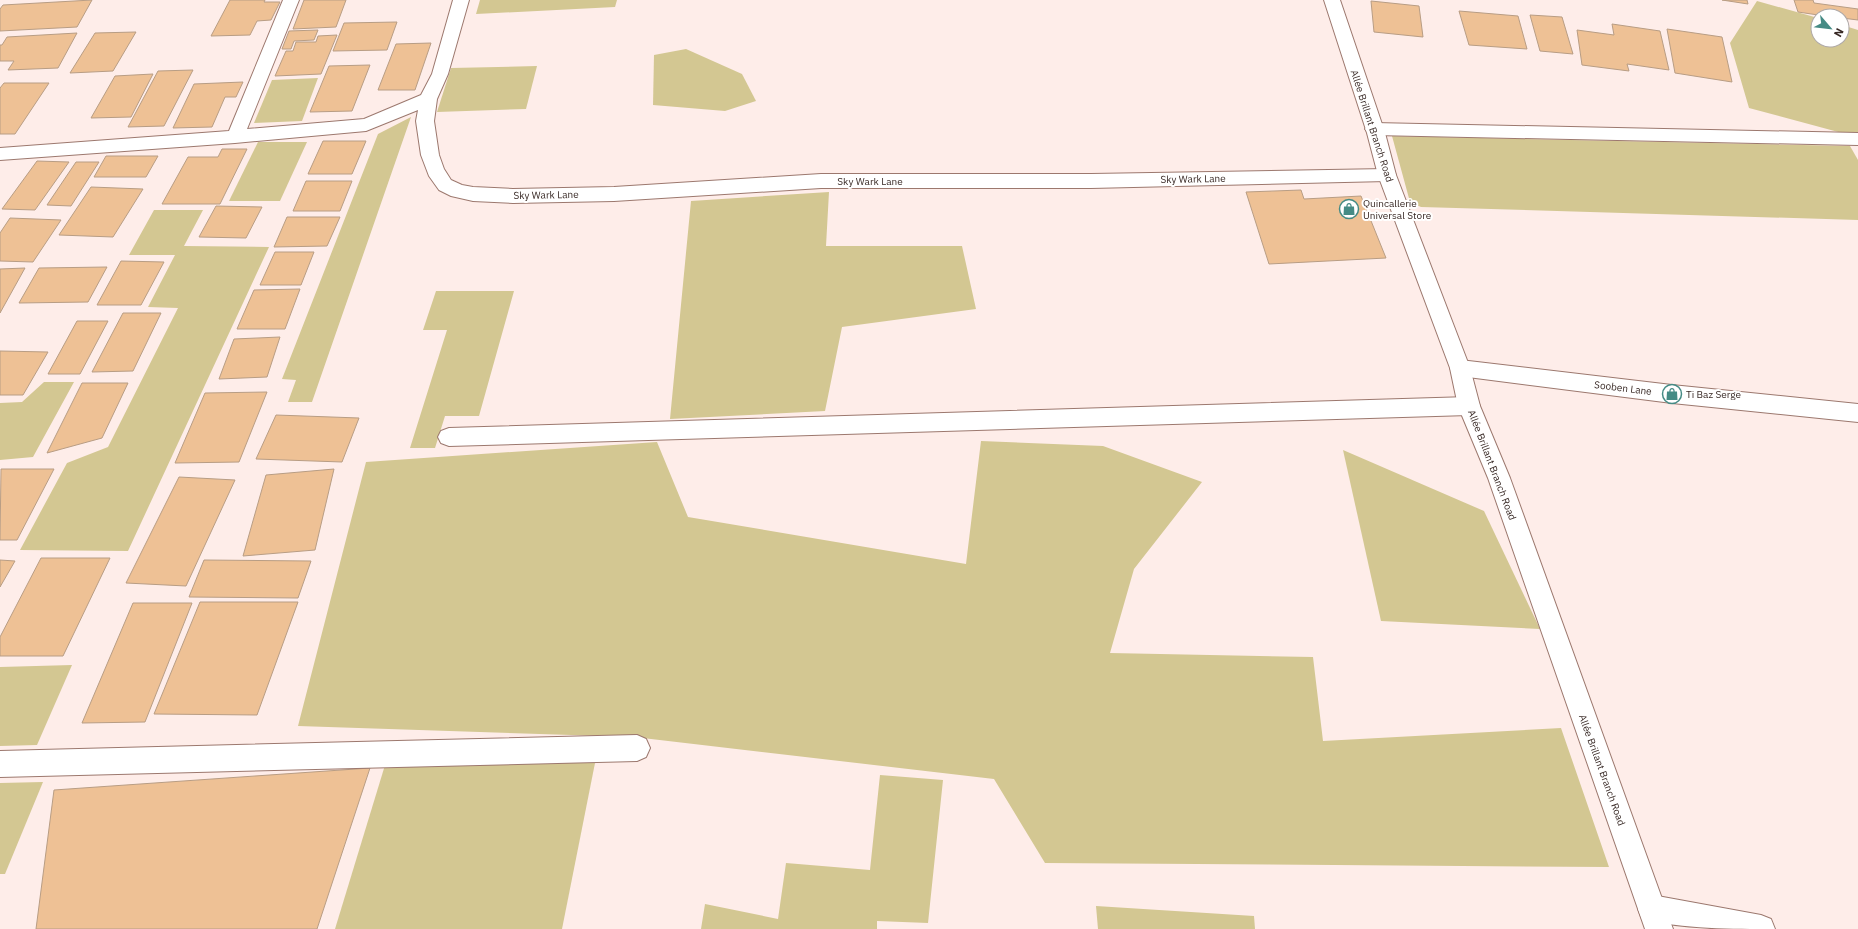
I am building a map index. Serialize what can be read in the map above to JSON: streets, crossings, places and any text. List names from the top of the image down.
{
  "streets": {
    "street": ["Allée Brillant Branch Road", "Sky Wark Lane", "Sooben Lane"]
  },
  "crossings": [
    ["Allée Brillant Branch Road", "Sky Wark Lane"],
    ["Allée Brillant Branch Road", "Sooben Lane"]
  ],
  "places": {
    "shop": ["Quincallerie Universal Store", "Ti Baz Serge"]
  },
  "north": "bottom right"
}
